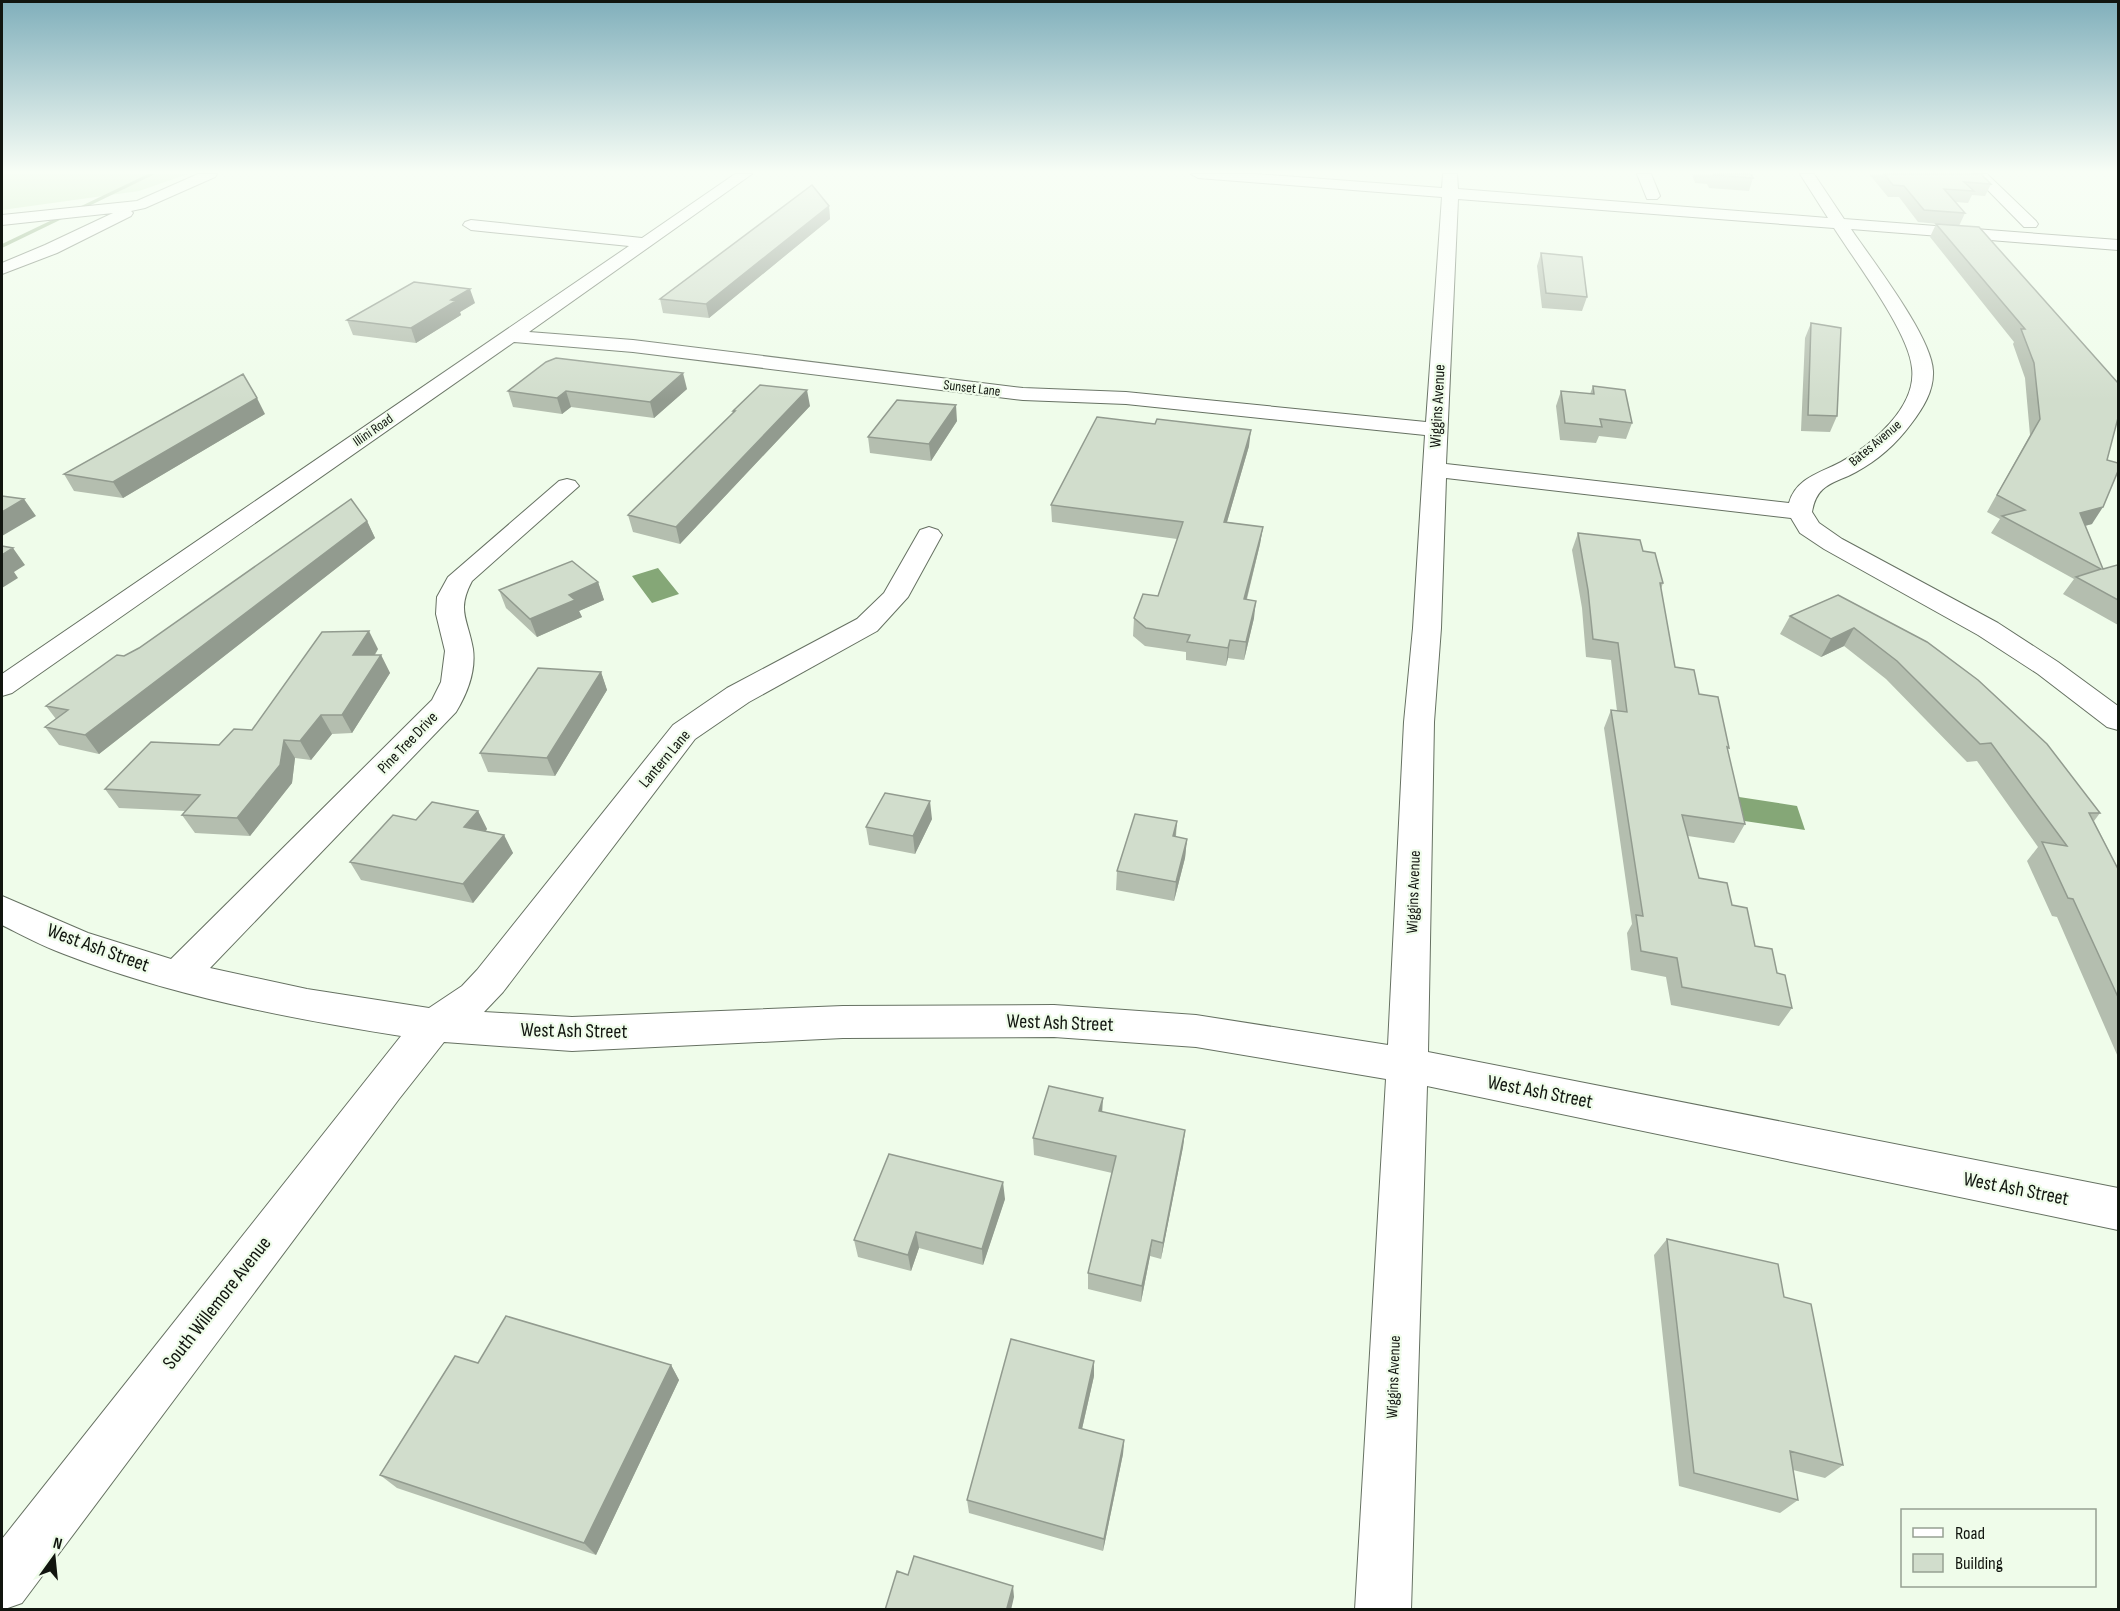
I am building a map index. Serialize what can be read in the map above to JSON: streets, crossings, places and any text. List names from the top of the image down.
{
  "streets": {
    "street": [
      "Sunset Lane",
      "Wiggins Avenue",
      "Illini Road",
      "Bates Avenue",
      "Pine Tree Drive",
      "Lantern Lane",
      "West Ash Street",
      "South Willemore Avenue"
    ]
  },
  "crossings": [
    ["Sunset Lane", "Wiggins Avenue"],
    ["Sunset Lane", "Illini Road"],
    ["Wiggins Avenue", "West Ash Street"],
    ["Pine Tree Drive", "West Ash Street"],
    ["Lantern Lane", "West Ash Street"],
    ["Lantern Lane", "South Willemore Avenue"],
    ["West Ash Street", "South Willemore Avenue"]
  ],
  "legend": ["Road", "Building"],
  "north": "top"
}
